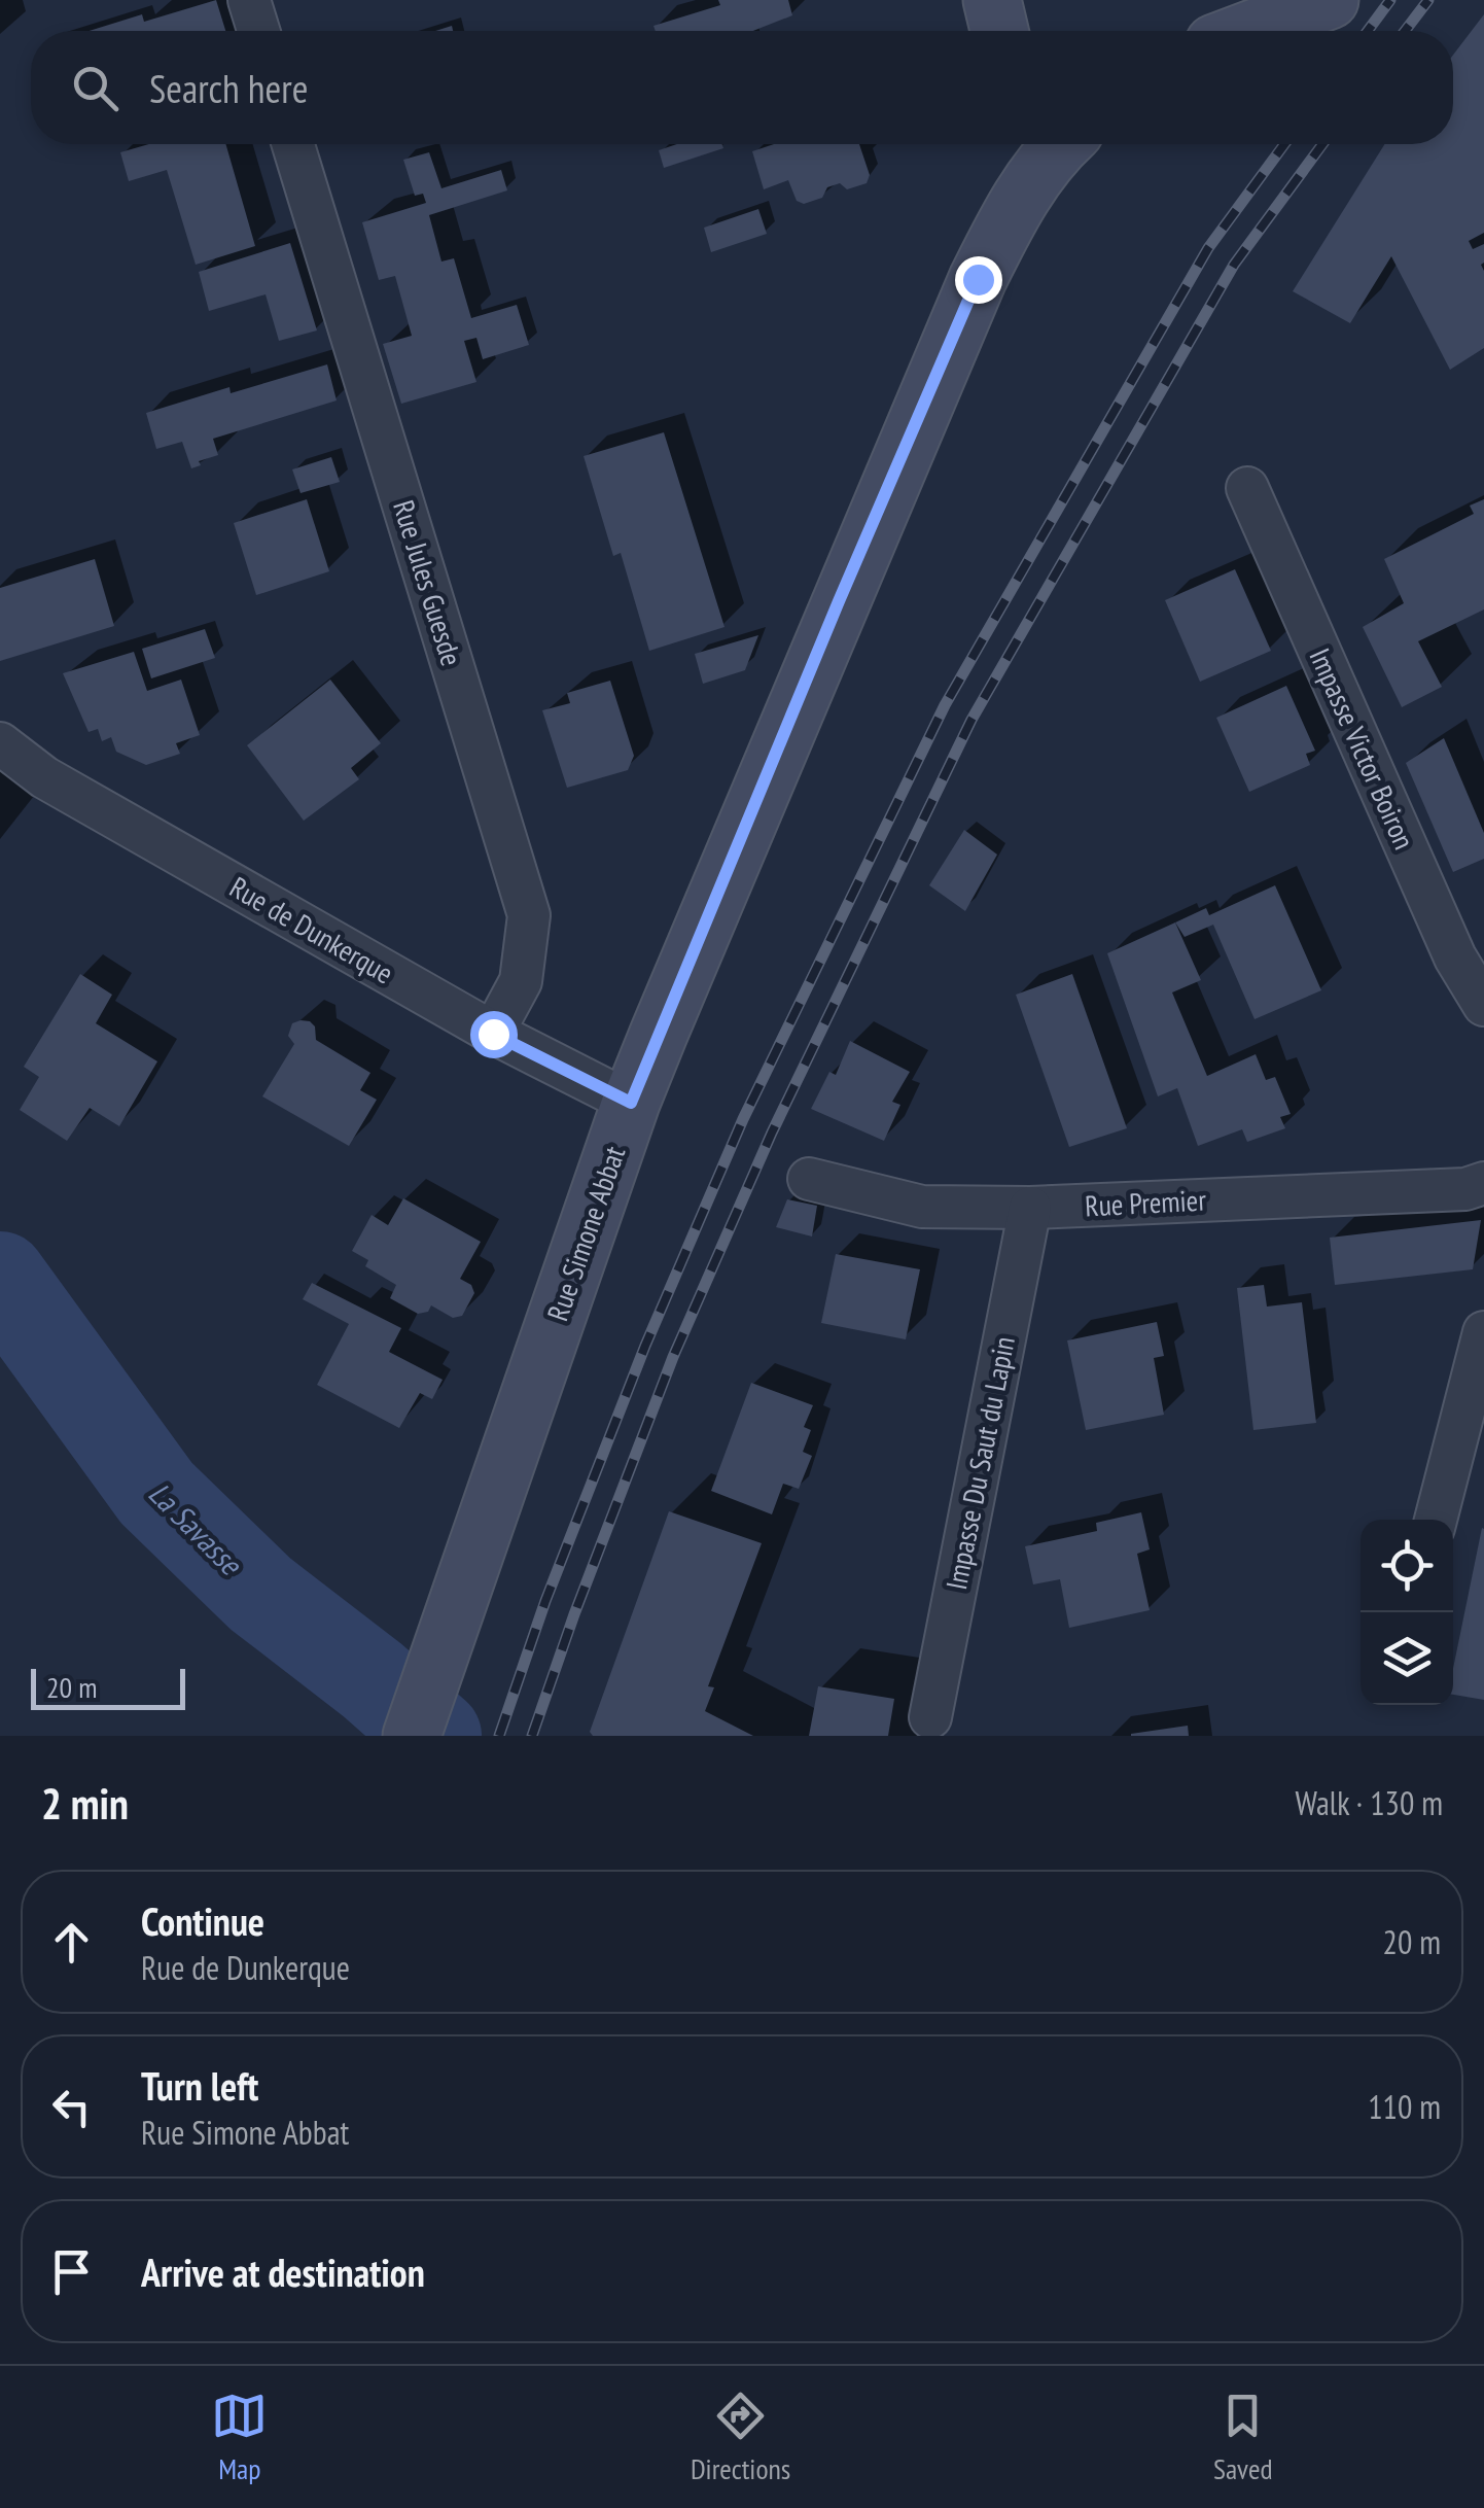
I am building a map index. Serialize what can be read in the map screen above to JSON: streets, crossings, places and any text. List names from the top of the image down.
{
  "streets": {
    "main road": ["Rue Simone Abbat"],
    "street": [
      "Rue Jules Guesde",
      "Impasse Victor Boiron",
      "Rue de Dunkerque",
      "Rue Premier",
      "Impasse Du Saut du Lapin"
    ]
  },
  "crossings": [
    ["Rue Jules Guesde", "Rue de Dunkerque"],
    ["Rue de Dunkerque", "Rue Simone Abbat"],
    ["Rue Premier", "Impasse Du Saut du Lapin"]
  ],
  "water": ["La Savasse"],
  "scale_bar": "20 m",
  "page": {
    "search": "Search here",
    "scale": "20 m",
    "heading": ["2 min", "Walk · 130 m"],
    "list": [
      ["Continue", "Rue de Dunkerque", "20 m"],
      ["Turn left", "Rue Simone Abbat", "110 m"],
      "Arrive at destination"
    ],
    "nav": ["Map", "Directions", "Saved"]
  }
}
